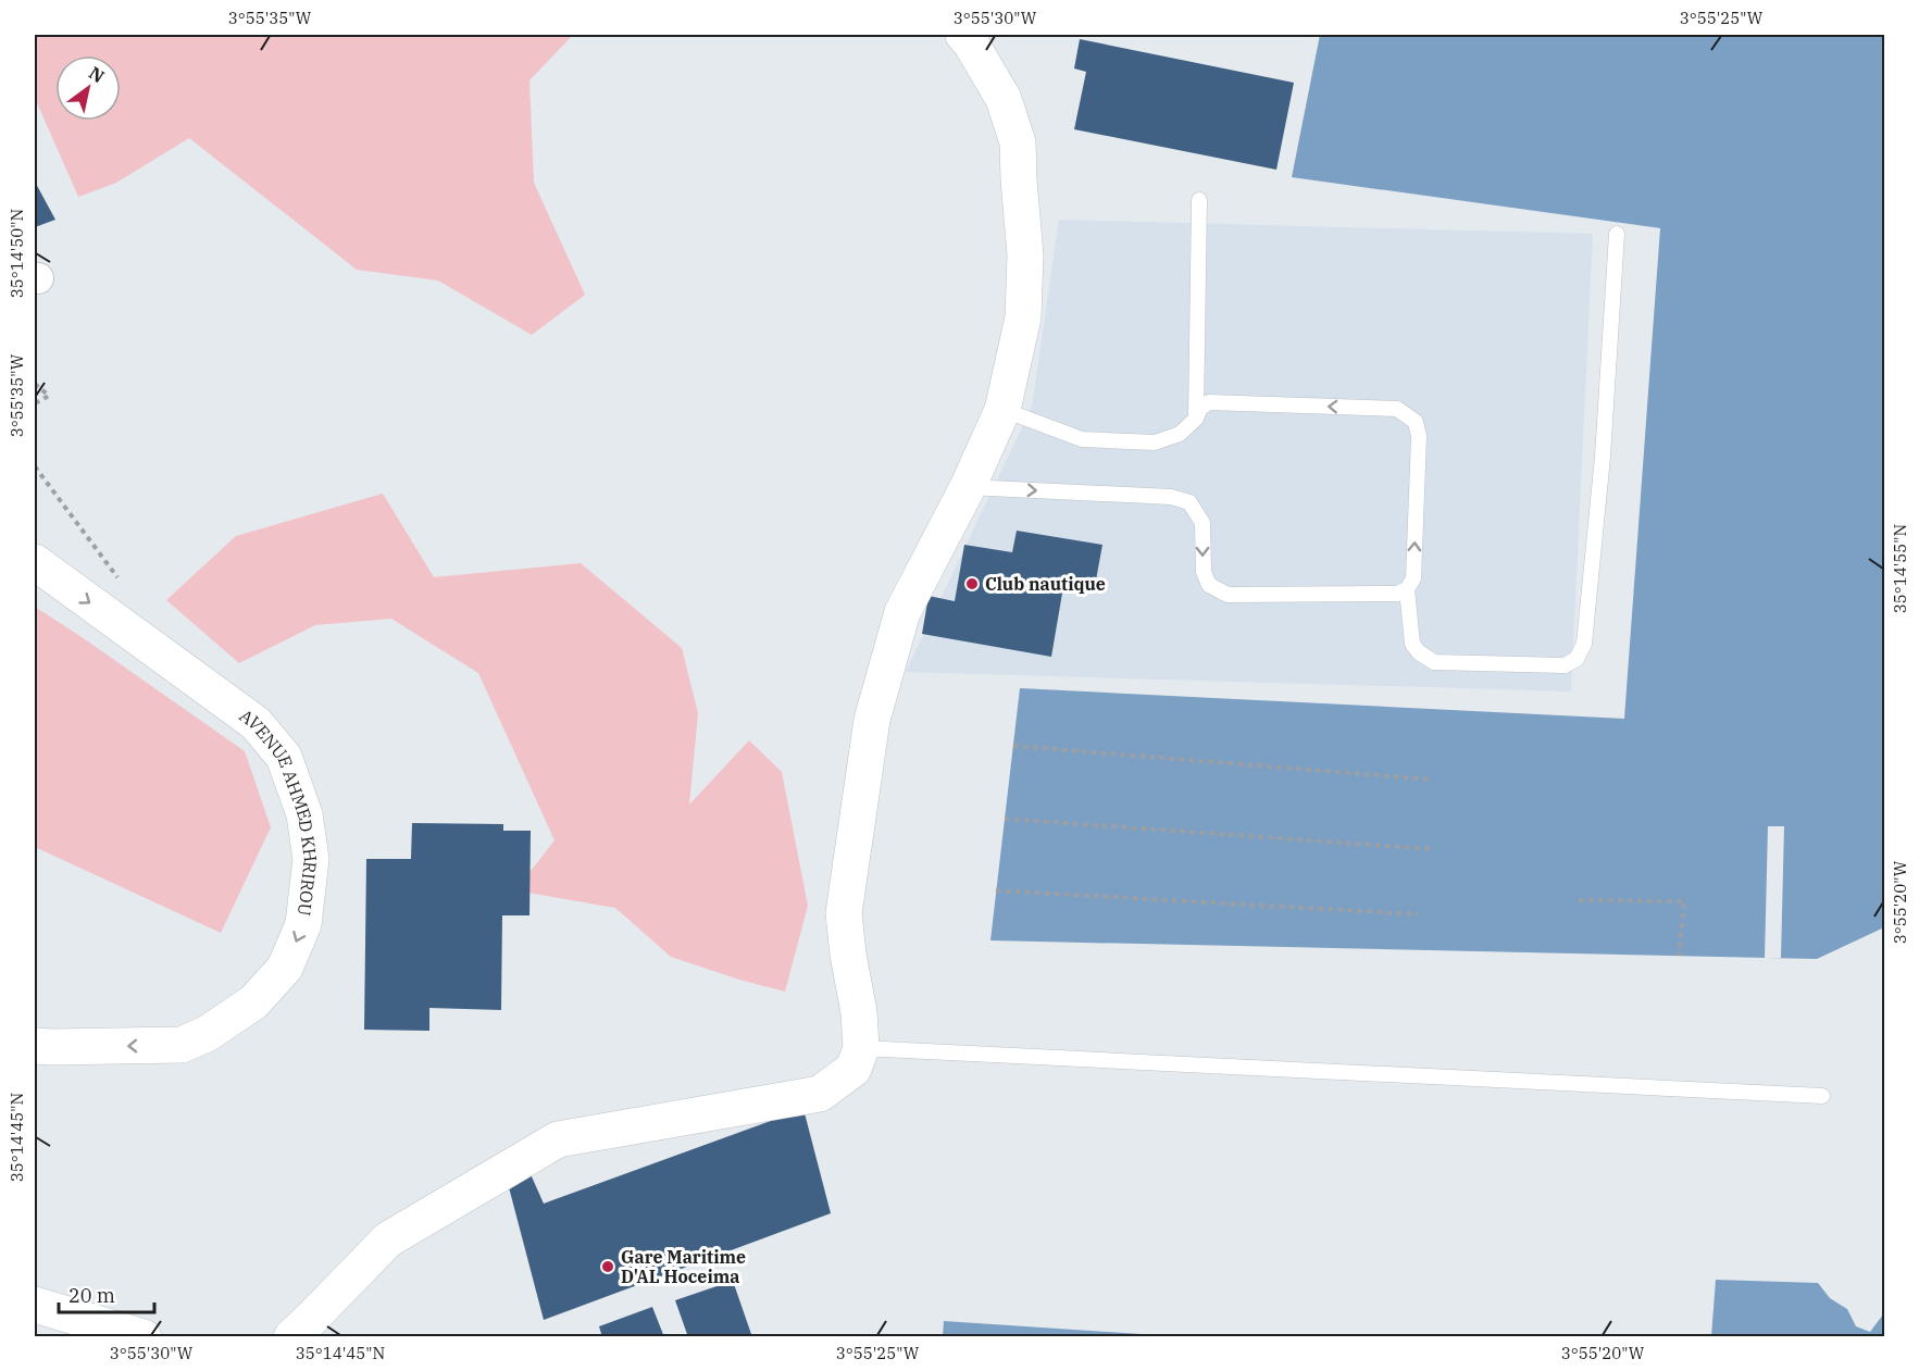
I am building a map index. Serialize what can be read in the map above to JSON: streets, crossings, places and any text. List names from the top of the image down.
{
  "streets": {
    "street": ["AVENUE AHMED KHRIROU"]
  },
  "places": ["Club nautique", "Gare Maritime D'AL Hoceima"],
  "scale_bar": "20 m",
  "north": "top right",
  "coordinates": [
    "3°55'35\"W",
    "3°55'30\"W",
    "3°55'25\"W",
    "35°14'50\"N",
    "35°14'55\"N",
    "3°55'20\"W",
    "35°14'45\"N"
  ]
}
